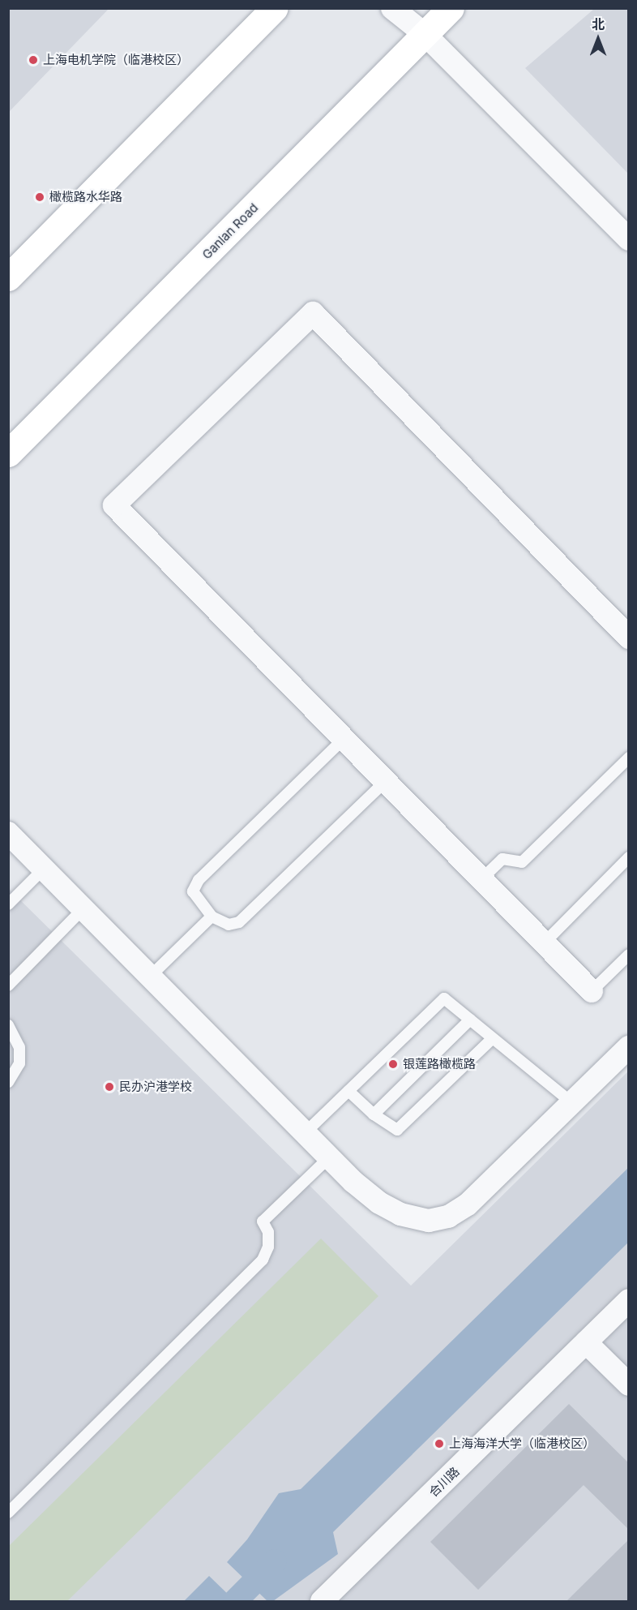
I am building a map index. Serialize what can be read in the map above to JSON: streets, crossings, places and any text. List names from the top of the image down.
{
  "streets": {
    "main road": ["Ganlan Road"],
    "street": ["合川路"]
  },
  "places": [
    "上海电机学院（临港校区）",
    "橄榄路水华路",
    "银莲路橄榄路",
    "民办沪港学校",
    "上海海洋大学（临港校区）"
  ],
  "north": "top"
}
